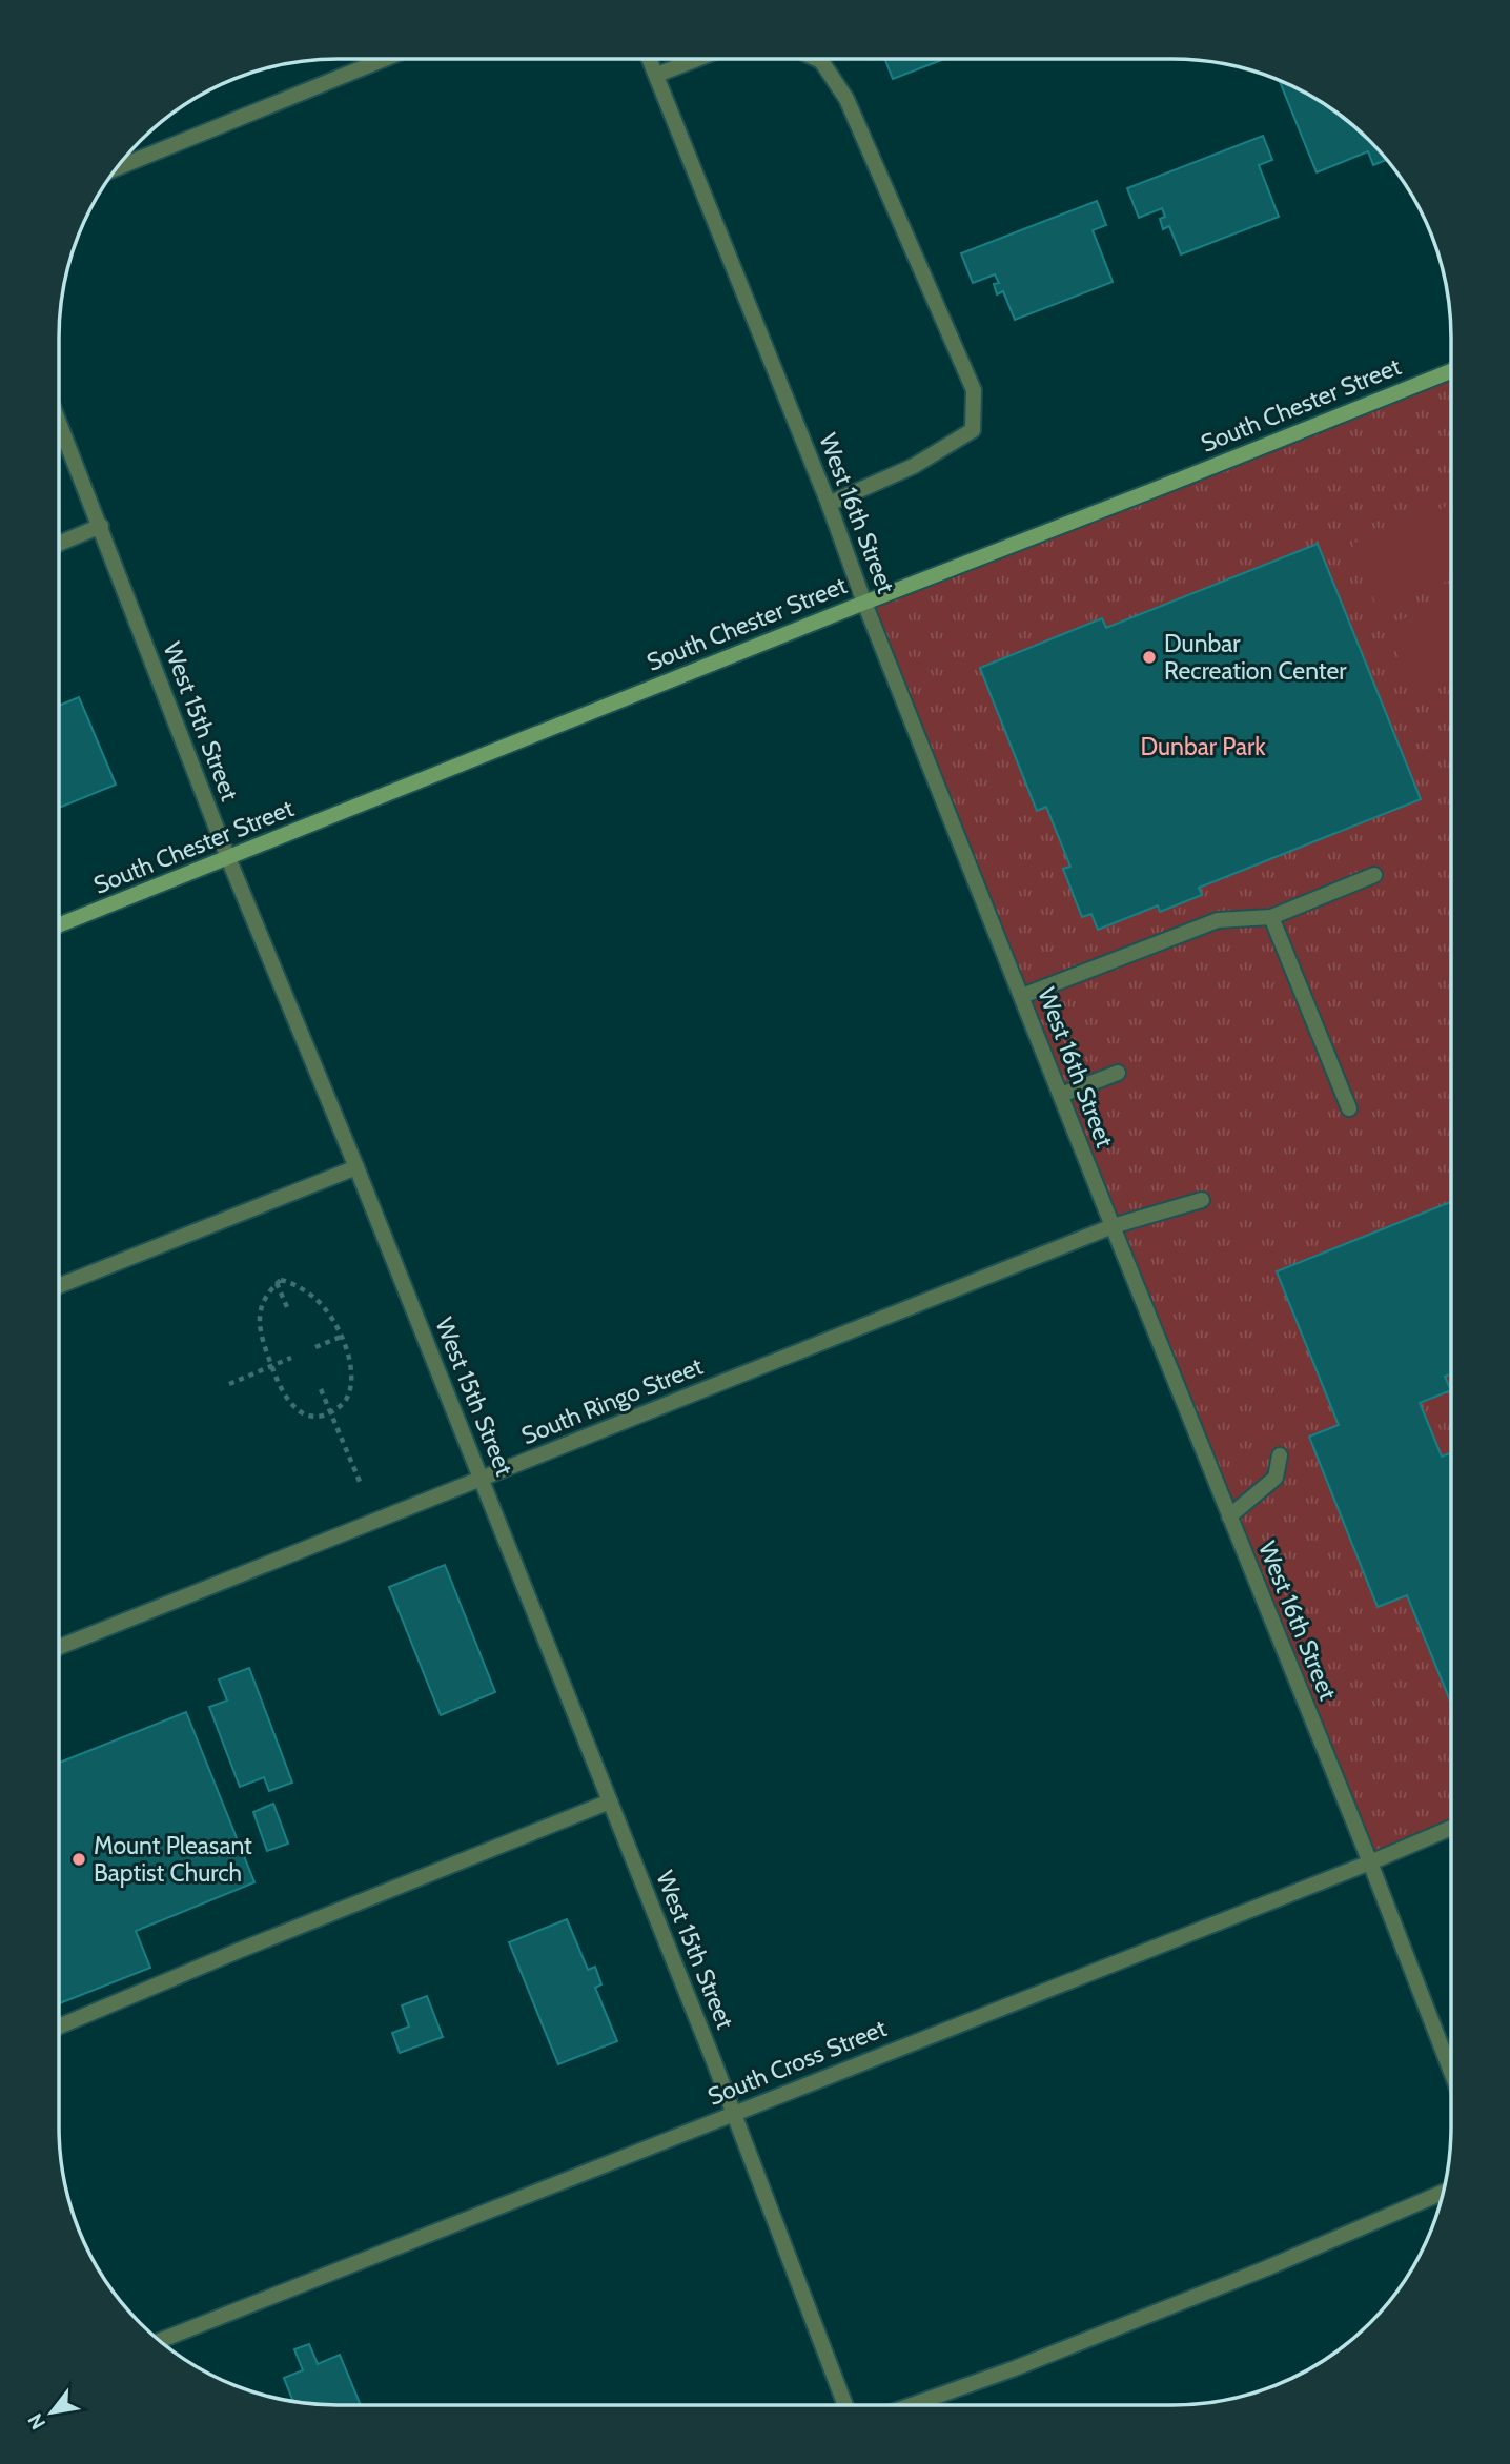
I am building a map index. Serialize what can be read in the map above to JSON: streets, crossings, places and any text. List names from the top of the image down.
{
  "streets": {
    "main road": ["South Chester Street"],
    "street": [
      "West 16th Street",
      "West 15th Street",
      "South Ringo Street",
      "South Cross Street"
    ]
  },
  "crossings": [
    ["South Chester Street", "West 16th Street"],
    ["South Chester Street", "West 15th Street"],
    ["West 16th Street", "South Ringo Street"],
    ["West 16th Street", "South Cross Street"],
    ["West 15th Street", "South Ringo Street"],
    ["West 15th Street", "South Cross Street"]
  ],
  "parks": ["Dunbar Park"],
  "places": ["Dunbar Recreation Center", "Mount Pleasant Baptist Church"],
  "north": "bottom left"
}
